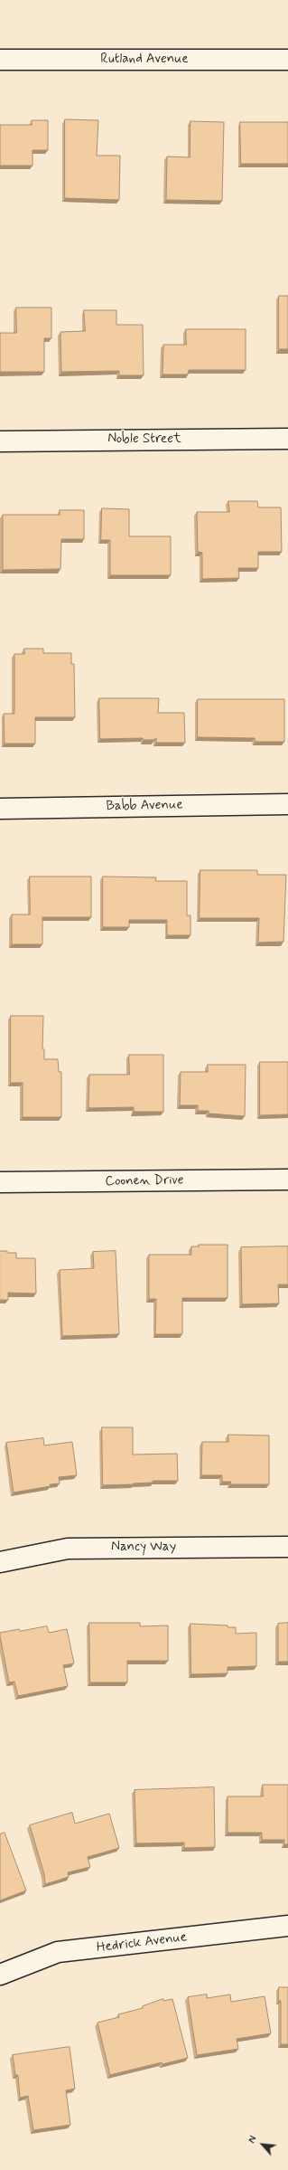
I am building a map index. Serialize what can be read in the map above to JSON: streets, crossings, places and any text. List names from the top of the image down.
{
  "streets": {
    "street": [
      "Rutland Avenue",
      "Noble Street",
      "Babb Avenue",
      "Coonen Drive",
      "Nancy Way",
      "Hedrick Avenue"
    ]
  },
  "north": "top left"
}
